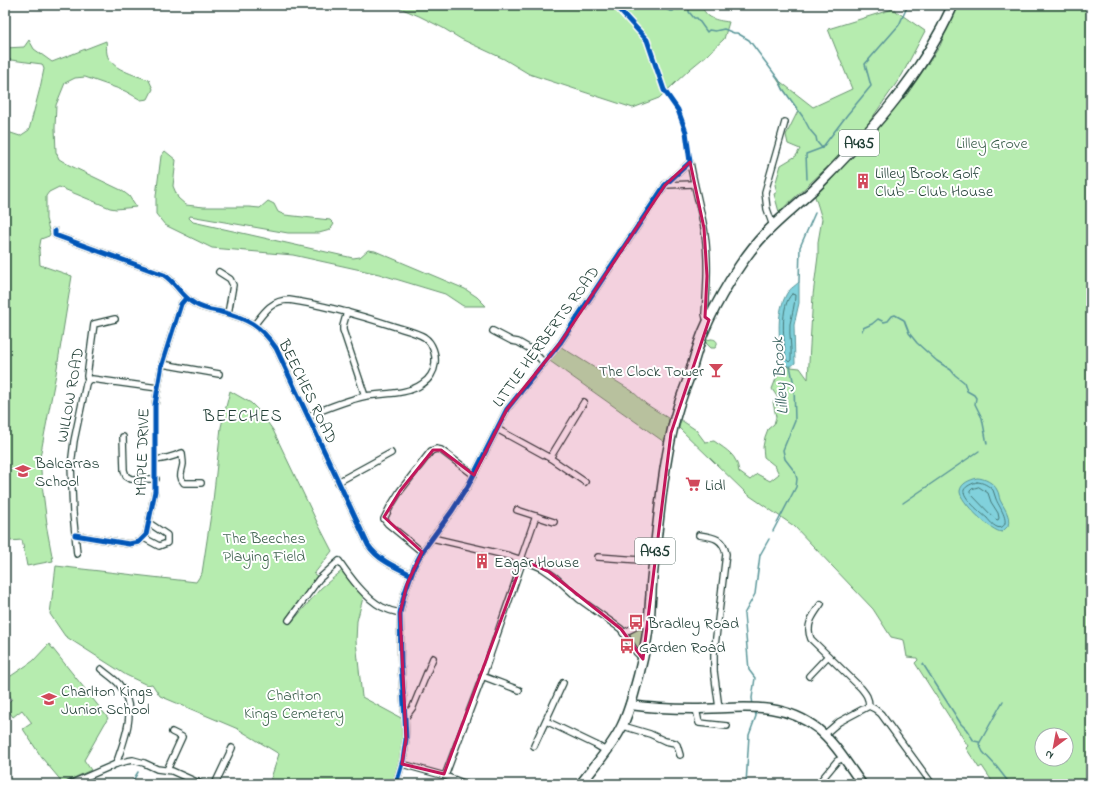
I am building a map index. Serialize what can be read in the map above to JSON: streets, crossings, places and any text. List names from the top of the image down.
{
  "streets": {
    "main road": ["A435"],
    "street": [
      "LITTLE HERBERTS ROAD",
      "BEECHES ROAD",
      "WILLOW ROAD",
      "MAPLE DRIVE"
    ]
  },
  "crossings": [
    ["LITTLE HERBERTS ROAD", "BEECHES ROAD"],
    ["BEECHES ROAD", "MAPLE DRIVE"]
  ],
  "districts": ["BEECHES"],
  "water": ["Lilley Brook"],
  "parks": ["Lilley Grove", "The Beeches Playing Field", "Charlton Kings Cemetery"],
  "places": {
    "building": ["Lilley Brook Golf Club - Club House", "Eagar House"],
    "bar": ["The Clock Tower"],
    "school or university": ["Balcarras School", "Charlton Kings Junior School"],
    "supermarket": ["Lidl"],
    "bus stop": ["Bradley Road", "Garden Road"]
  },
  "north": "bottom left"
}
